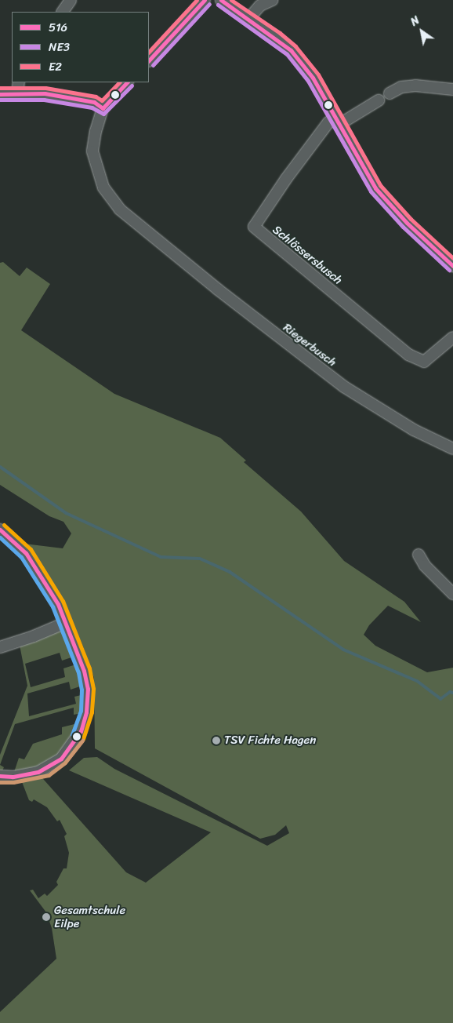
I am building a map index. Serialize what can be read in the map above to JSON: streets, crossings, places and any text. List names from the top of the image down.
{
  "streets": {
    "street": ["Schlössersbusch", "Riegerbusch"]
  },
  "places": ["TSV Fichte Hagen", "Gesamtschule Eilpe"],
  "lines": ["transit line 516", "transit line E2", "transit line NE3"],
  "legend": ["516", "NE3", "E2"],
  "north": "top left"
}
